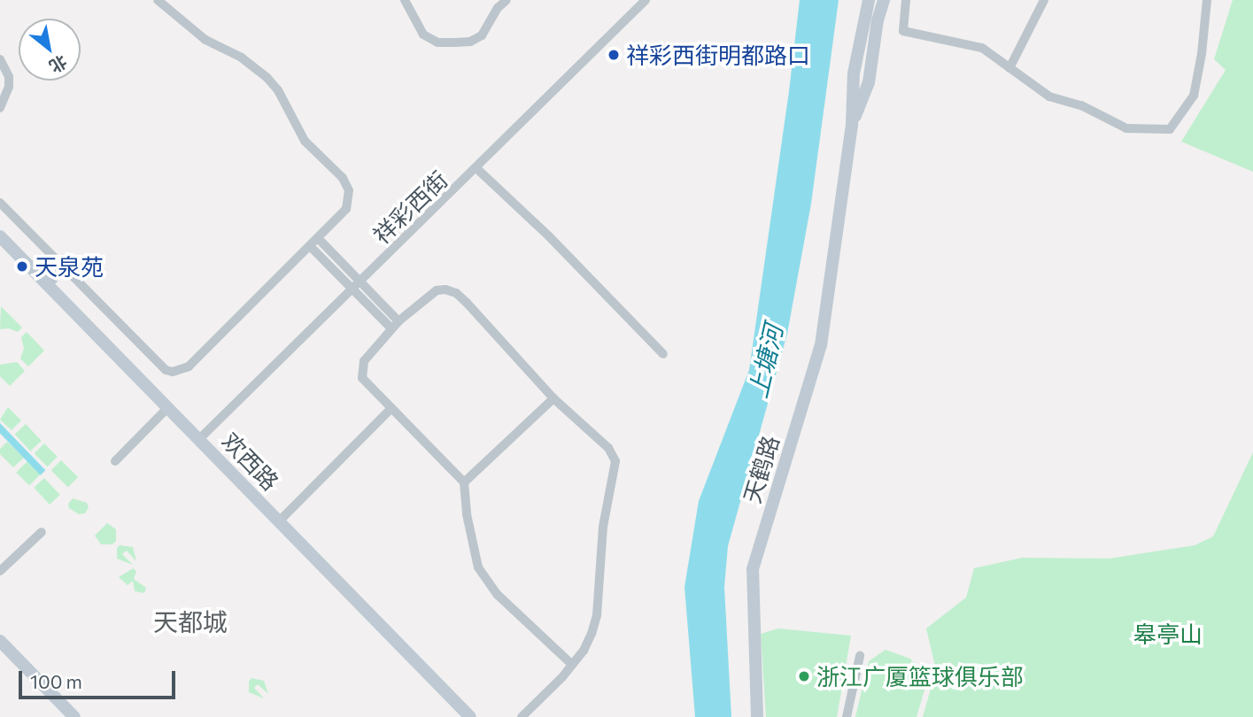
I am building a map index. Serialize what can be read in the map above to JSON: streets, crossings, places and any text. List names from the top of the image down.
{
  "streets": {
    "main road": ["欢西路", "天鹤路"],
    "street": ["祥彩西街"]
  },
  "crossings": [
    ["祥彩西街", "欢西路"]
  ],
  "districts": ["天都城"],
  "water": ["上塘河"],
  "parks": ["皋亭山"],
  "places": ["祥彩西街明都路口", "天泉苑", "浙江广厦篮球俱乐部"],
  "scale_bar": "100 m",
  "north": "bottom right"
}
